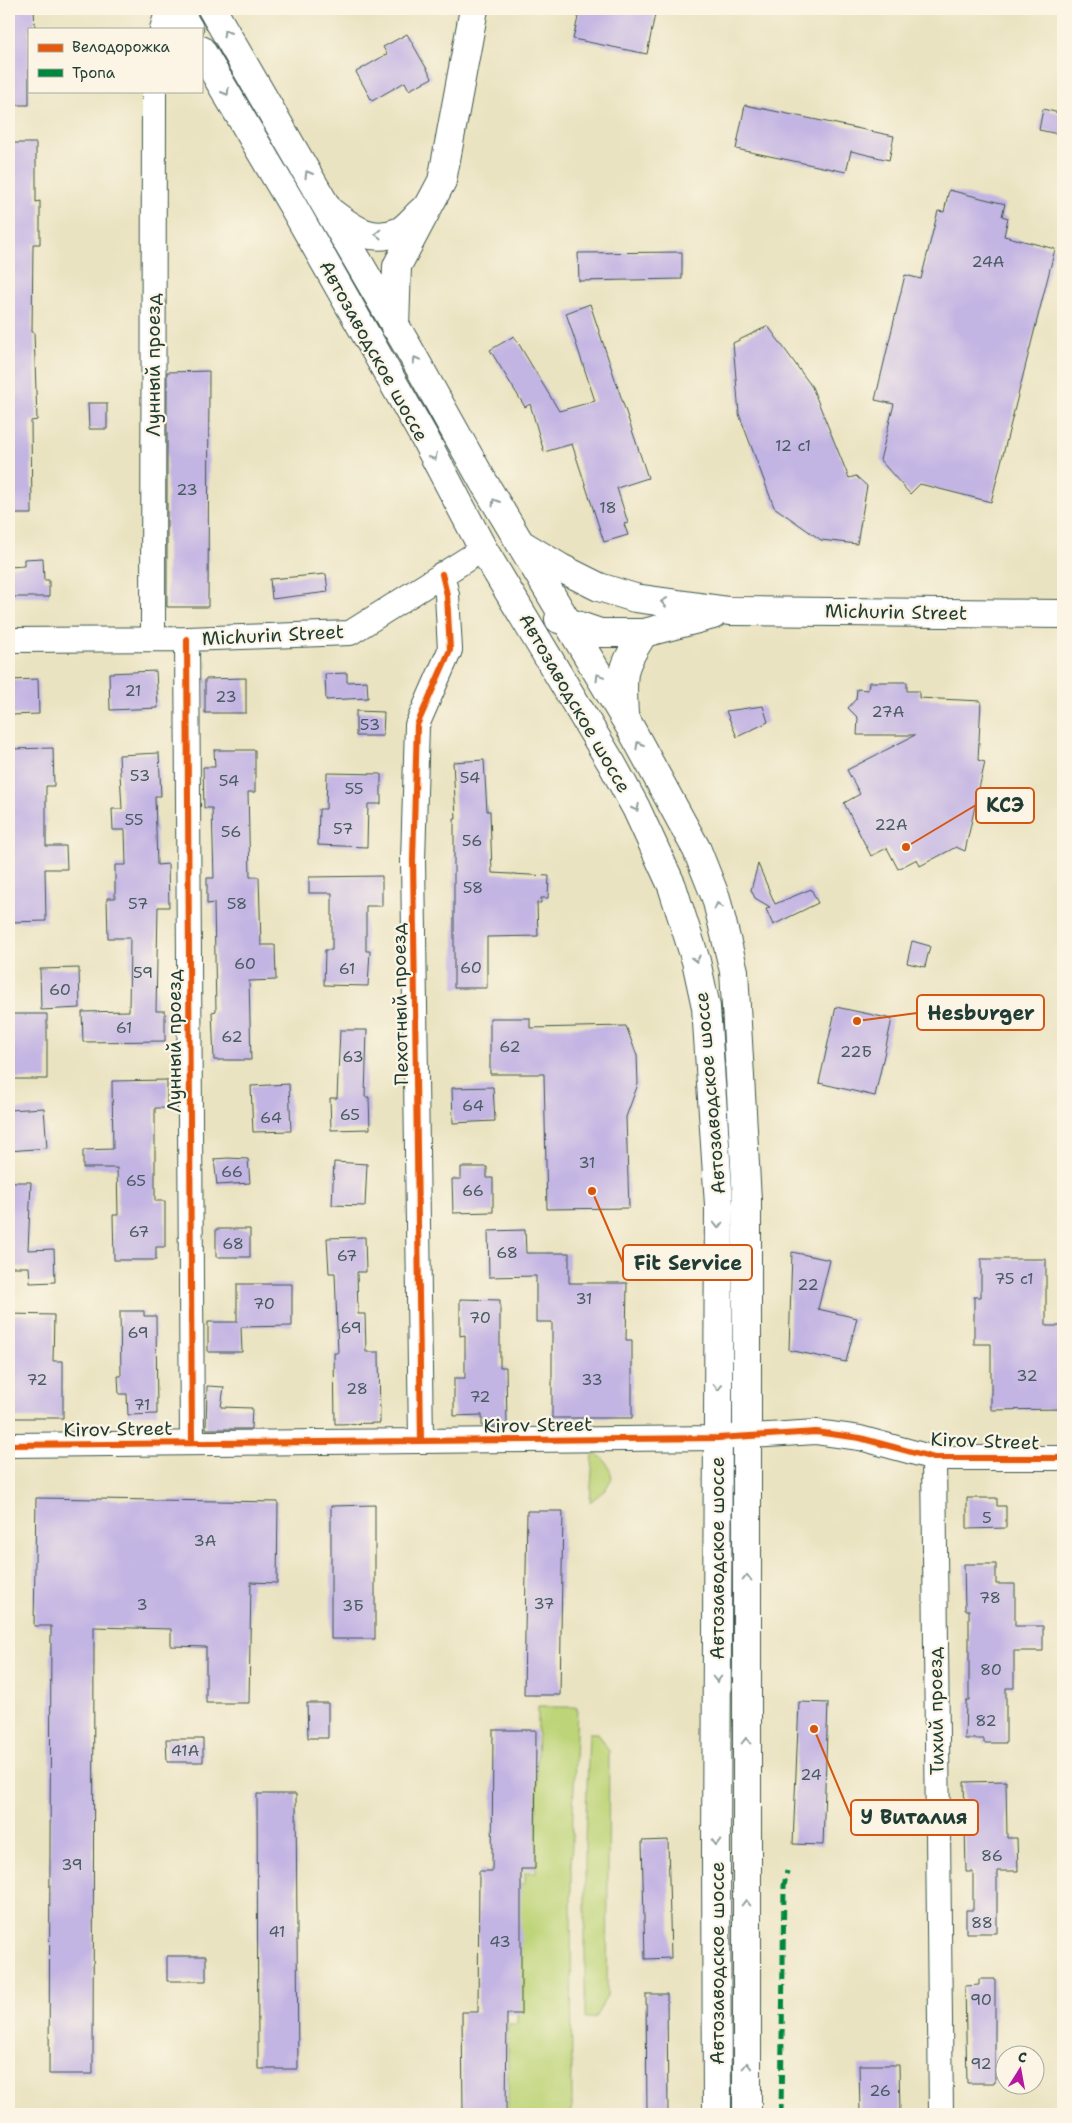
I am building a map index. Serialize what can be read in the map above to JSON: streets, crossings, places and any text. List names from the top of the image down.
{
  "streets": {
    "main road": ["Автозаводское шоссе", "Michurin Street"],
    "street": [
      "Лунный проезд",
      "Пехотный проезд",
      "Kirov Street",
      "Тихий проезд"
    ]
  },
  "crossings": [
    ["Автозаводское шоссе", "Michurin Street"],
    ["Автозаводское шоссе", "Kirov Street"],
    ["Лунный проезд", "Michurin Street"],
    ["Лунный проезд", "Kirov Street"],
    ["Michurin Street", "Пехотный проезд"],
    ["Пехотный проезд", "Kirov Street"],
    ["Kirov Street", "Тихий проезд"]
  ],
  "places": [
    "КСЭ",
    "Hesburger",
    "Fit Service",
    "У Виталия"
  ],
  "house_numbers": [
    "24А",
    "12 с1",
    "23",
    "18",
    "21",
    "23",
    "27А",
    "53",
    "53",
    "54",
    "54",
    "55",
    "55",
    "22А",
    "57",
    "56",
    "56",
    "58",
    "57",
    "58",
    "60",
    "60",
    "61",
    "59",
    "60",
    "61",
    "62",
    "62",
    "22Б",
    "63",
    "64",
    "65",
    "64",
    "31",
    "66",
    "65",
    "66",
    "67",
    "68",
    "68",
    "67",
    "75 с1",
    "22",
    "31",
    "70",
    "70",
    "69",
    "69",
    "32",
    "72",
    "33",
    "28",
    "72",
    "71",
    "5",
    "3А",
    "78",
    "37",
    "3",
    "3Б",
    "80",
    "82",
    "41А",
    "24",
    "86",
    "39",
    "88",
    "41",
    "43",
    "90",
    "92",
    "26"
  ],
  "legend": ["Велодорожка", "Тропа"],
  "north": "top"
}
